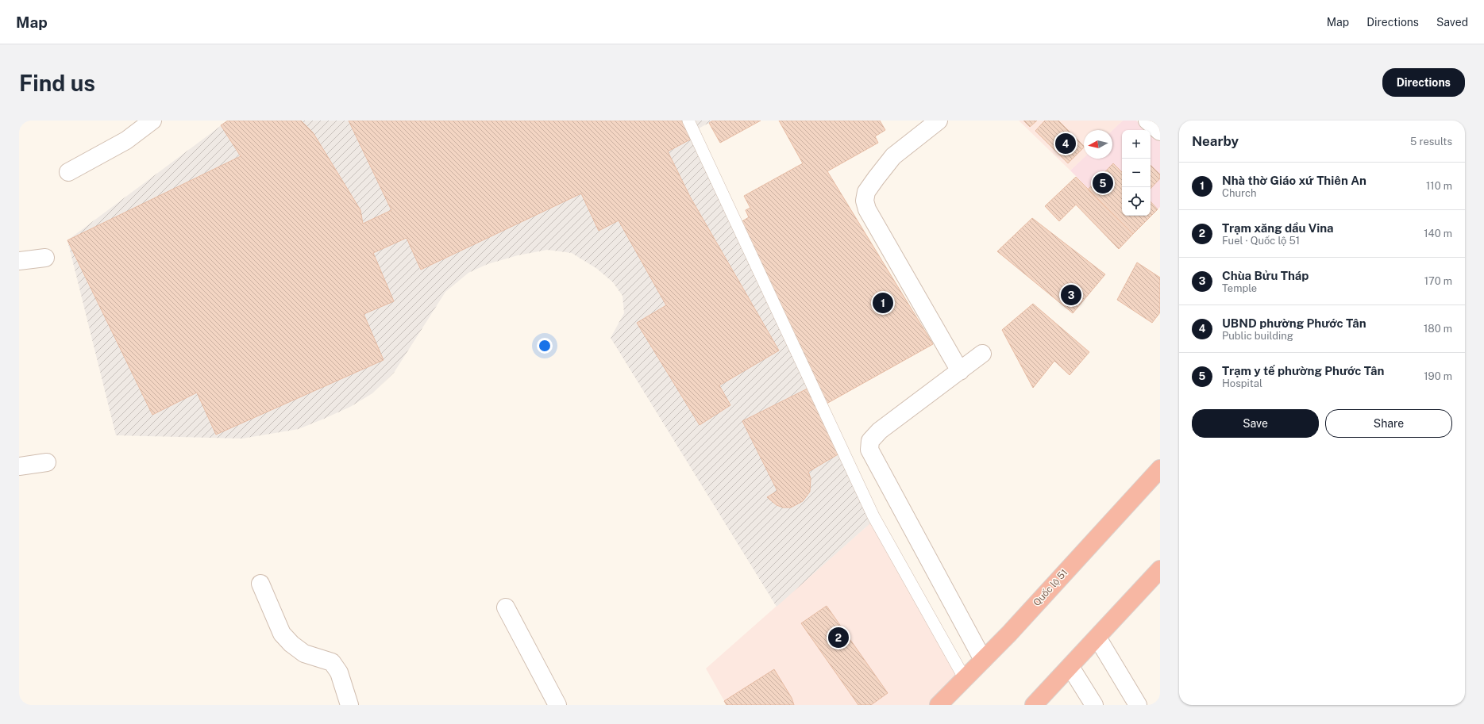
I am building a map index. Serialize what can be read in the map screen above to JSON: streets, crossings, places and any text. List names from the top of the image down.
{
  "streets": {
    "highway": ["Quốc lộ 51"]
  },
  "north": "left",
  "page": {
    "header": "Map",
    "nav": ["Map", "Directions", "Saved"],
    "buttons": [
      "Directions",
      ["Save", "Share"]
    ],
    "title": "Find us",
    "heading": ["Nearby", "5 results"],
    "map_buttons": ["+", "−"],
    "pins": [
      "4",
      "5",
      "3",
      "1",
      "2"
    ],
    "list": [
      {
        "mark": "1",
        "name": "Nhà thờ Giáo xứ Thiên An",
        "note": "Church",
        "value": "110 m"
      },
      {
        "mark": "2",
        "name": "Trạm xăng dầu Vina",
        "note": "Fuel · Quốc lộ 51",
        "value": "140 m"
      },
      {
        "mark": "3",
        "name": "Chùa Bửu Tháp",
        "note": "Temple",
        "value": "170 m"
      },
      {
        "mark": "4",
        "name": "UBND phường Phước Tân",
        "note": "Public building",
        "value": "180 m"
      },
      {
        "mark": "5",
        "name": "Trạm y tế phường Phước Tân",
        "note": "Hospital",
        "value": "190 m"
      }
    ]
  }
}
